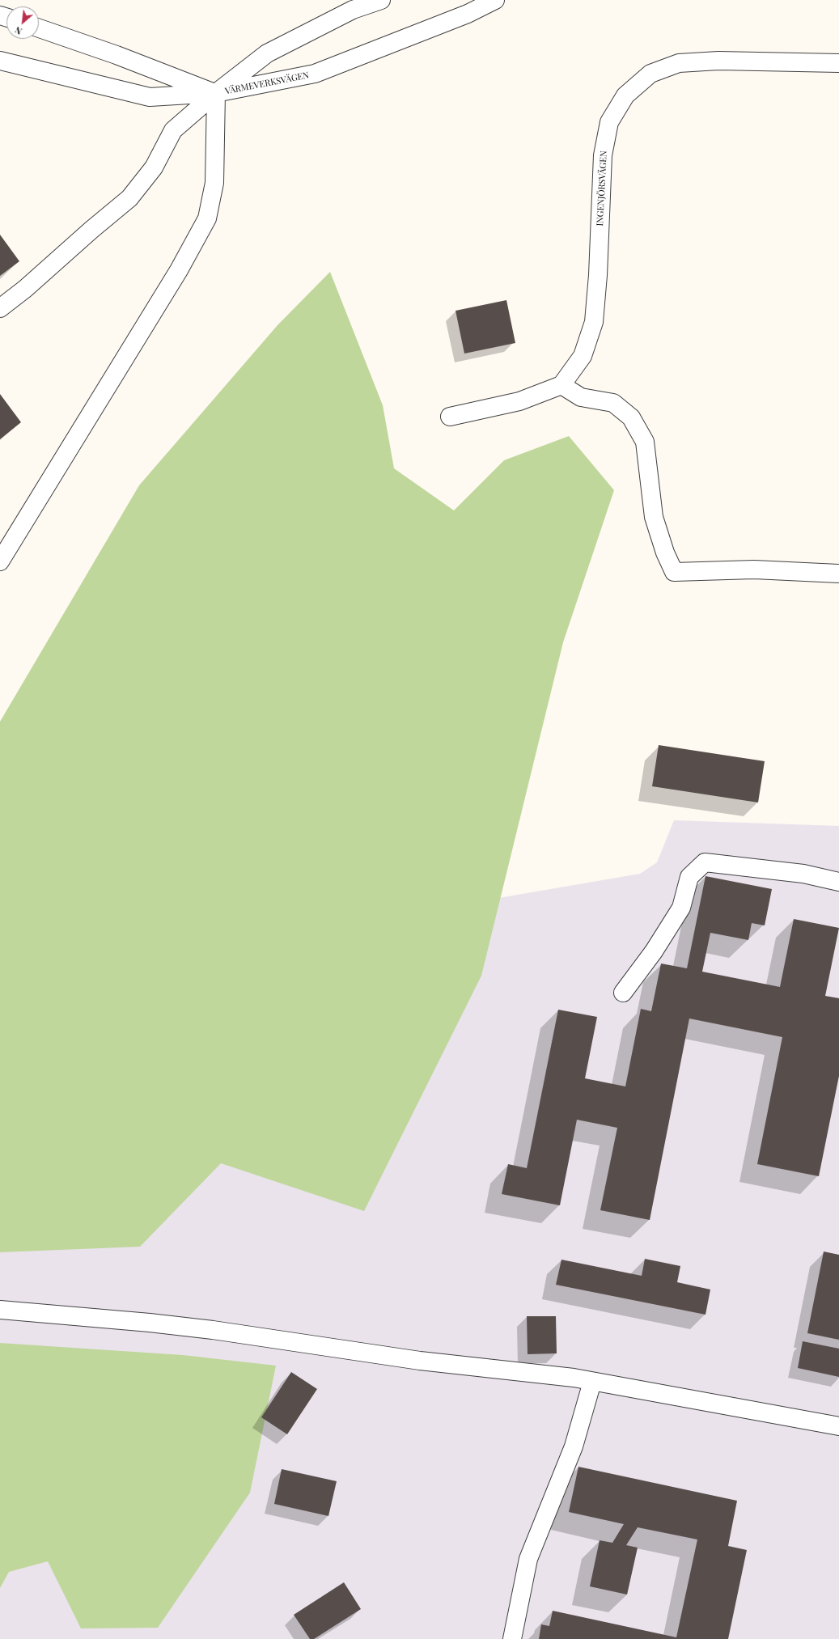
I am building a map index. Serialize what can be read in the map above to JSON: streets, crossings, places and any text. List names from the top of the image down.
{
  "streets": {
    "street": ["VÄRMEVERKSVÄGEN", "INGENJÖRSVÄGEN"]
  },
  "north": "bottom left"
}
